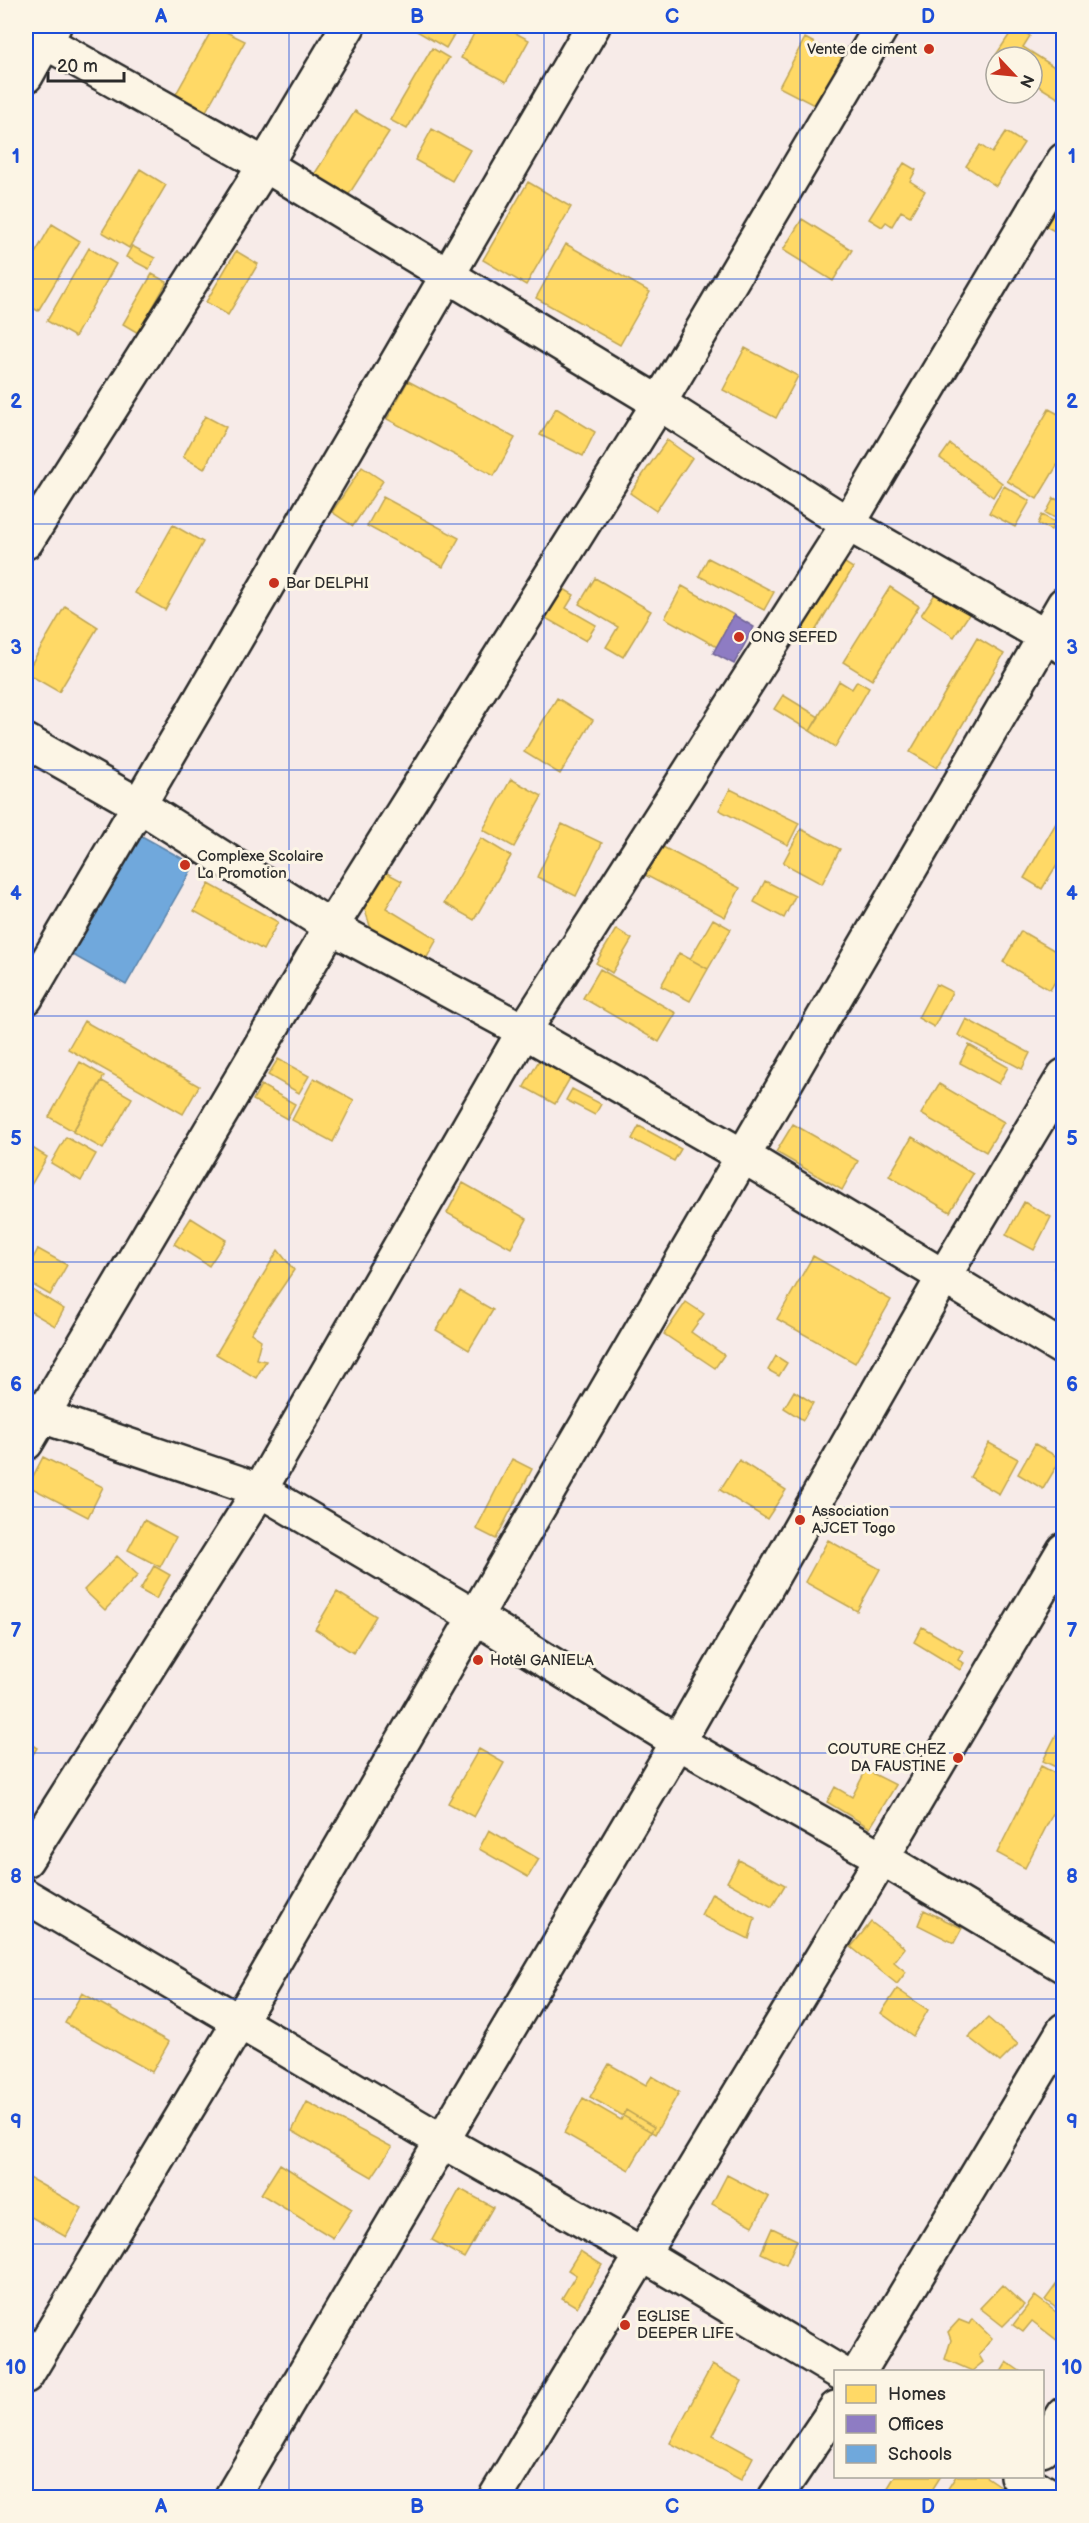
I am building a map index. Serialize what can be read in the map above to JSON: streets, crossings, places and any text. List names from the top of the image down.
{
  "places": [
    "Vente de ciment",
    "Bar DELPHI",
    "ONG SEFED",
    "Complexe Scolaire La Promotion",
    "Association AJCET Togo",
    "Hotêl GANIELA",
    "COUTURE CHEZ DA FAUSTINE",
    "EGLISE DEEPER LIFE"
  ],
  "legend": ["Homes", "Offices", "Schools"],
  "scale_bar": "20 m",
  "north": "bottom right",
  "grid": {
    "columns": [
      "A",
      "B",
      "C",
      "D"
    ],
    "rows": [
      "1",
      "2",
      "3",
      "4",
      "5",
      "6",
      "7",
      "8",
      "9",
      "10"
    ]
  }
}
